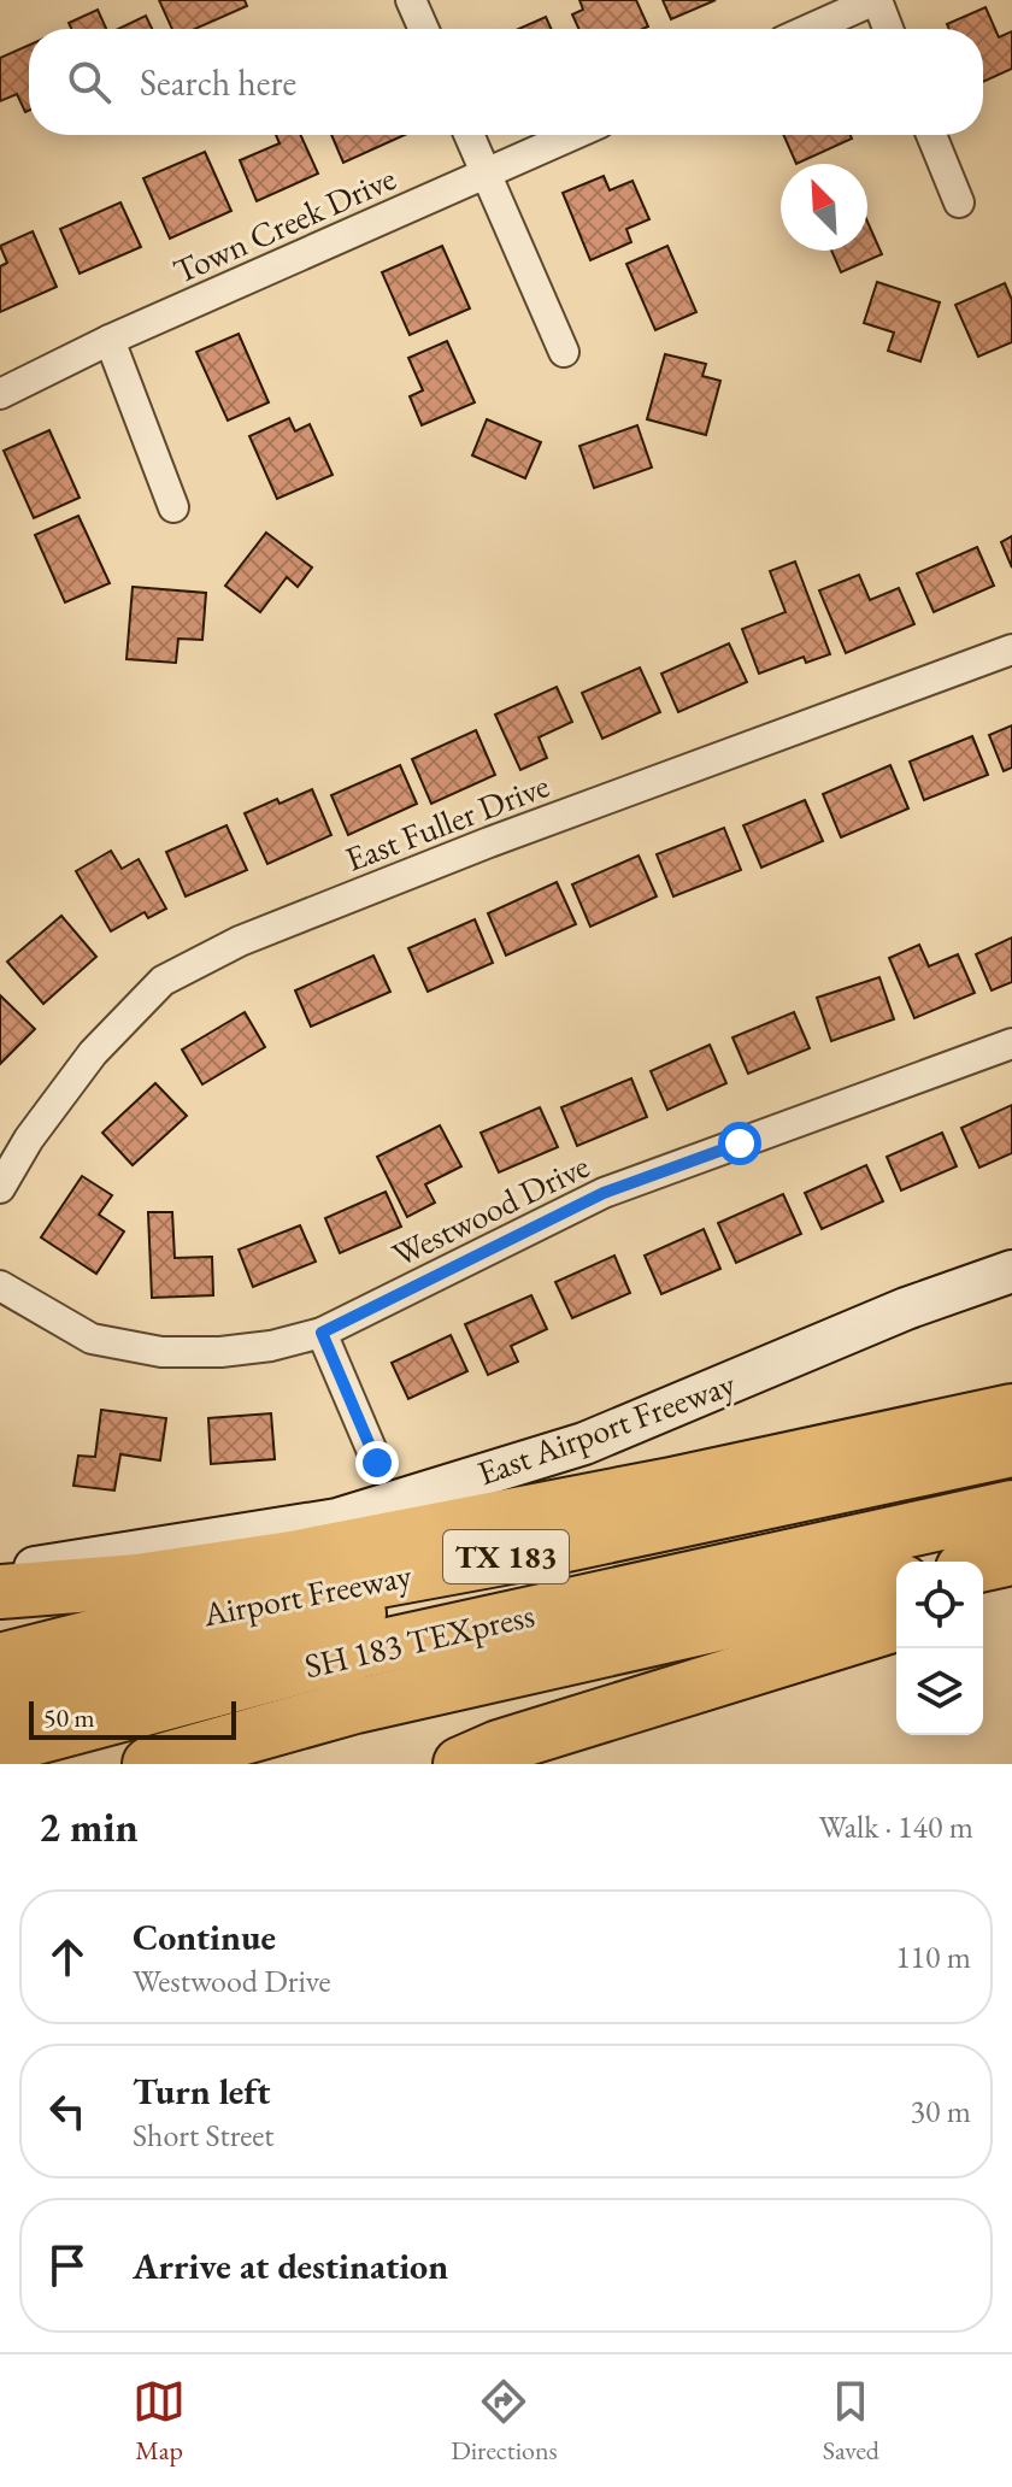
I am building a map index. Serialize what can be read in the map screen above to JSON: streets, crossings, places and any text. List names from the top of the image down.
{
  "streets": {
    "highway": ["TX 183", "Airport Freeway", "SH 183 TEXpress"],
    "main road": ["East Airport Freeway"],
    "street": ["Town Creek Drive", "East Fuller Drive", "Westwood Drive"]
  },
  "scale_bar": "50 m",
  "north": "top left",
  "page": {
    "search": "Search here",
    "scale": "50 m",
    "heading": ["2 min", "Walk · 140 m"],
    "list": [
      ["Continue", "Westwood Drive", "110 m"],
      ["Turn left", "Short Street", "30 m"],
      "Arrive at destination"
    ],
    "nav": ["Map", "Directions", "Saved"]
  }
}
